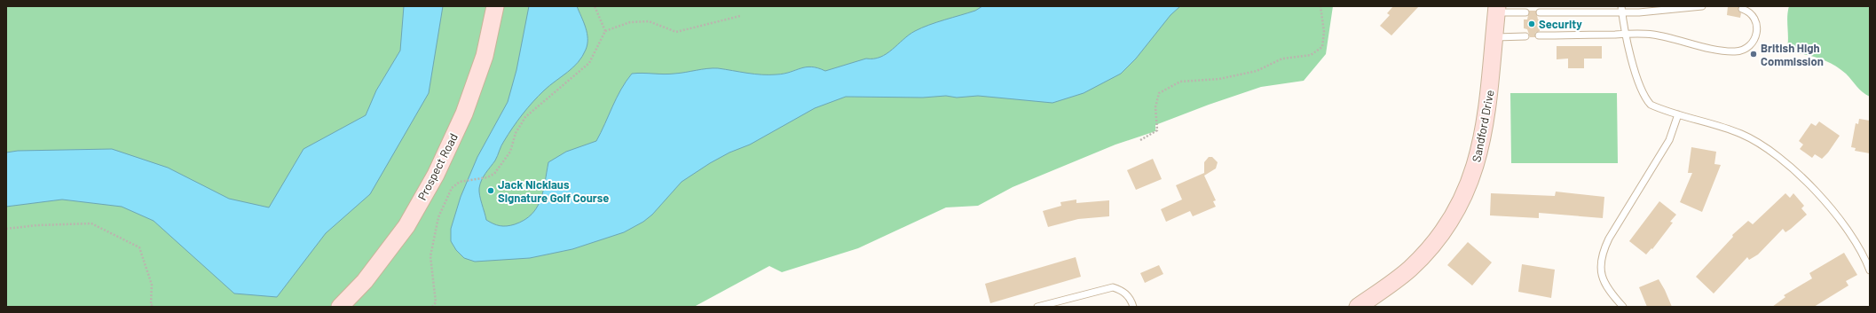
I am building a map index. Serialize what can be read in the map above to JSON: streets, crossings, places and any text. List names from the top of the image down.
{
  "streets": {
    "street": ["Sandford Drive", "Prospect Road"]
  },
  "places": ["Security", "British High Commission", "Jack Nicklaus Signature Golf Course"]
}
